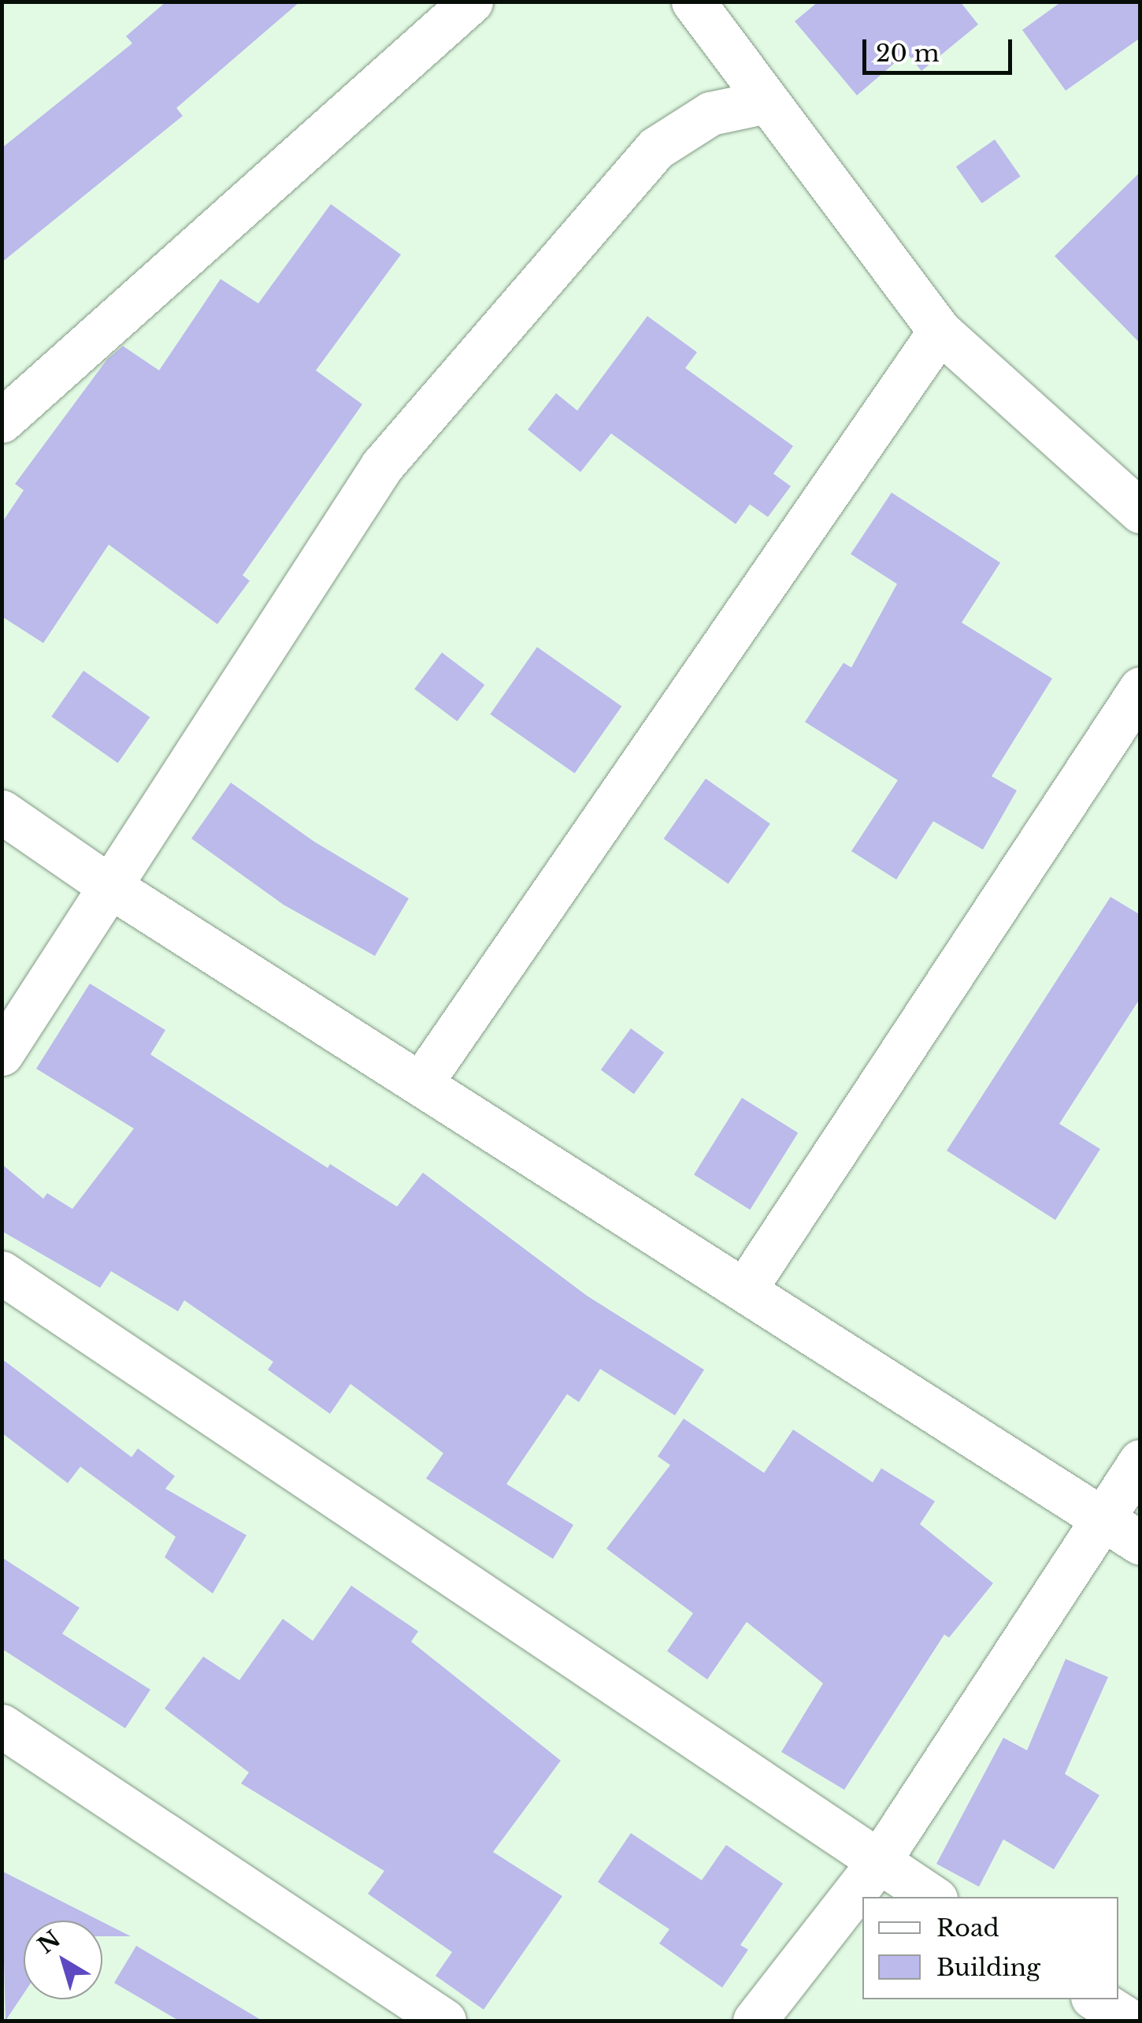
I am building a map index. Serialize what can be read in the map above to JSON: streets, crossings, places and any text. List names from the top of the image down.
{
  "legend": ["Road", "Building"],
  "scale_bar": "20 m",
  "north": "top left"
}
